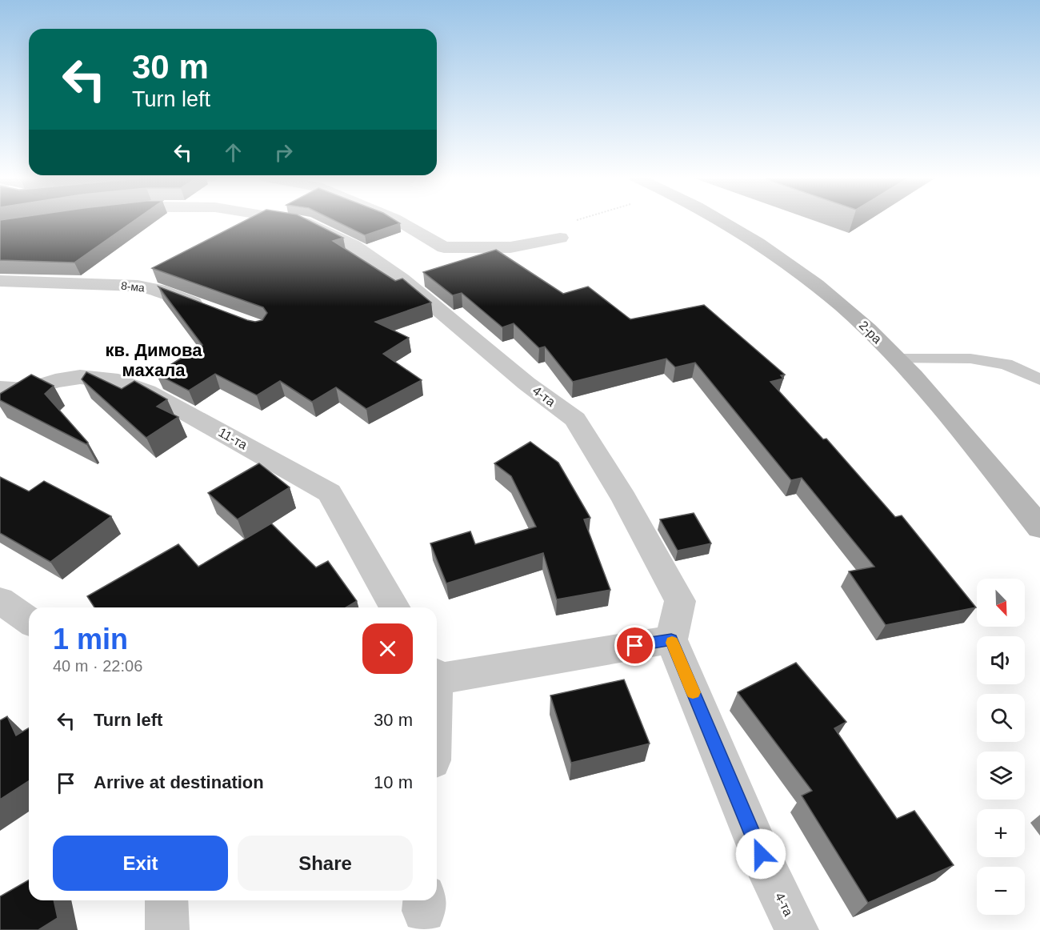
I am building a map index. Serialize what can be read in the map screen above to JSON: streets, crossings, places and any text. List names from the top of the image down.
{
  "streets": {
    "main road": ["2-ра"],
    "street": ["8-ма", "4-та", "11-та"]
  },
  "districts": ["кв. Димова махала"],
  "north": "bottom right",
  "page": {
    "turn": ["30 m", "Turn left"],
    "map_buttons": ["+", "−"],
    "heading": ["1 min", "40 m · 22:06"],
    "list": [
      {
        "name": "Turn left",
        "value": "30 m"
      },
      {
        "name": "Arrive at destination",
        "value": "10 m"
      }
    ],
    "buttons": ["Exit", "Share"]
  }
}
